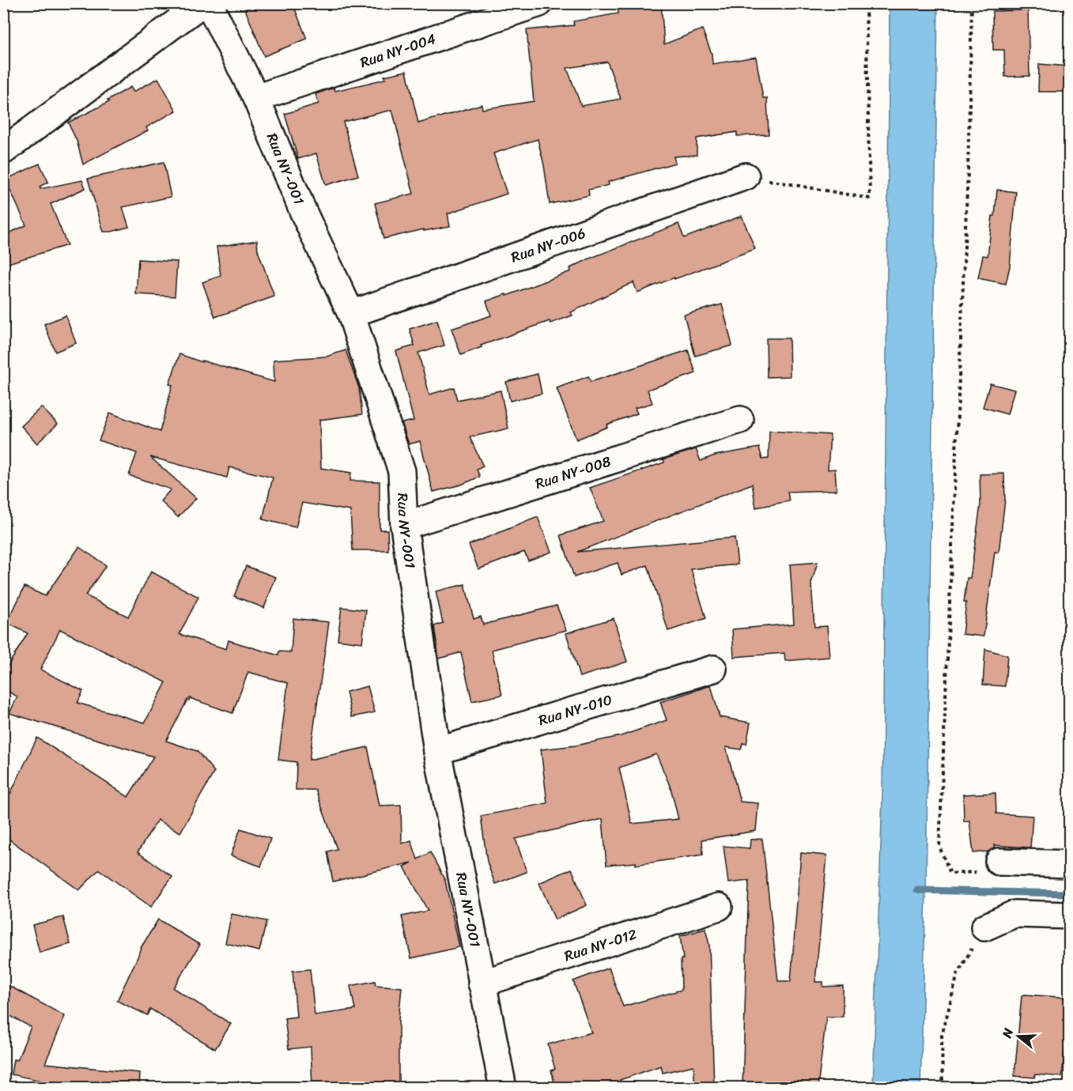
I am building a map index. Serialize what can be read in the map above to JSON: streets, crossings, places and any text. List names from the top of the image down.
{
  "streets": {
    "street": [
      "Rua NY-004",
      "Rua NY-001",
      "Rua NY-006",
      "Rua NY-008",
      "Rua NY-010",
      "Rua NY-012"
    ]
  },
  "crossings": [
    ["Rua NY-004", "Rua NY-001"],
    ["Rua NY-001", "Rua NY-006"],
    ["Rua NY-001", "Rua NY-008"],
    ["Rua NY-001", "Rua NY-010"],
    ["Rua NY-001", "Rua NY-012"]
  ],
  "north": "left"
}
